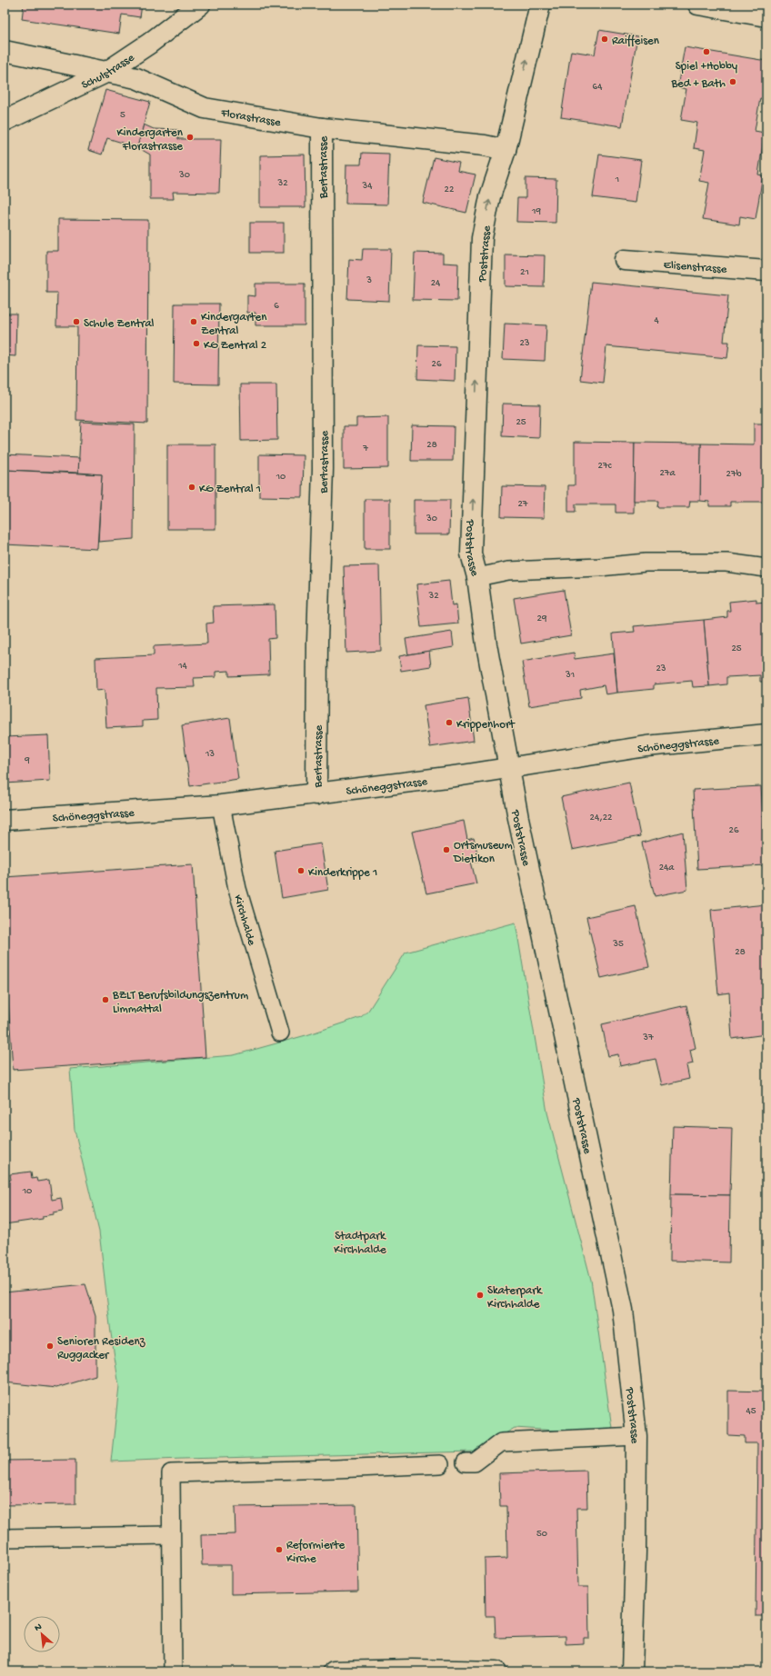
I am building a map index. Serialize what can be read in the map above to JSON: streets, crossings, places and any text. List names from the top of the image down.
{
  "streets": {
    "street": [
      "Schulstrasse",
      "Florastrasse",
      "Bertastrasse",
      "Poststrasse",
      "Elisenstrasse",
      "Schöneggstrasse"
    ],
    "lane": ["Kirchhalde"]
  },
  "crossings": [
    ["Schulstrasse", "Florastrasse"],
    ["Florastrasse", "Bertastrasse"],
    ["Florastrasse", "Poststrasse"],
    ["Bertastrasse", "Schöneggstrasse"],
    ["Poststrasse", "Schöneggstrasse"],
    ["Schöneggstrasse", "Kirchhalde"]
  ],
  "parks": ["Stadtpark Kirchhalde"],
  "places": [
    "Raiffeisen",
    "Spiel +Hobby",
    "Bed + Bath",
    "Kindergarten Florastrasse",
    "Schule Zentral",
    "Kindergarten Zentral",
    "KG Zentral 2",
    "KG Zentral 1",
    "Krippenhort",
    "Ortsmuseum Dietikon",
    "Kinderkrippe 1",
    "BZLT Berufsbildungszentrum Limmattal",
    "Skaterpark Kirchhalde",
    "Senioren Residenz Ruggacker",
    "Reformierte Kirche"
  ],
  "house_numbers": [
    "64",
    "5",
    "30",
    "1",
    "32",
    "34",
    "22",
    "19",
    "21",
    "3",
    "24",
    "6",
    "4",
    "23",
    "26",
    "25",
    "28",
    "7",
    "27c",
    "27a",
    "27b",
    "10",
    "27",
    "30",
    "32",
    "29",
    "25",
    "14",
    "23",
    "31",
    "13",
    "9",
    "24,22",
    "26",
    "24a",
    "35",
    "28",
    "37",
    "10",
    "45",
    "50"
  ],
  "north": "top left"
}
